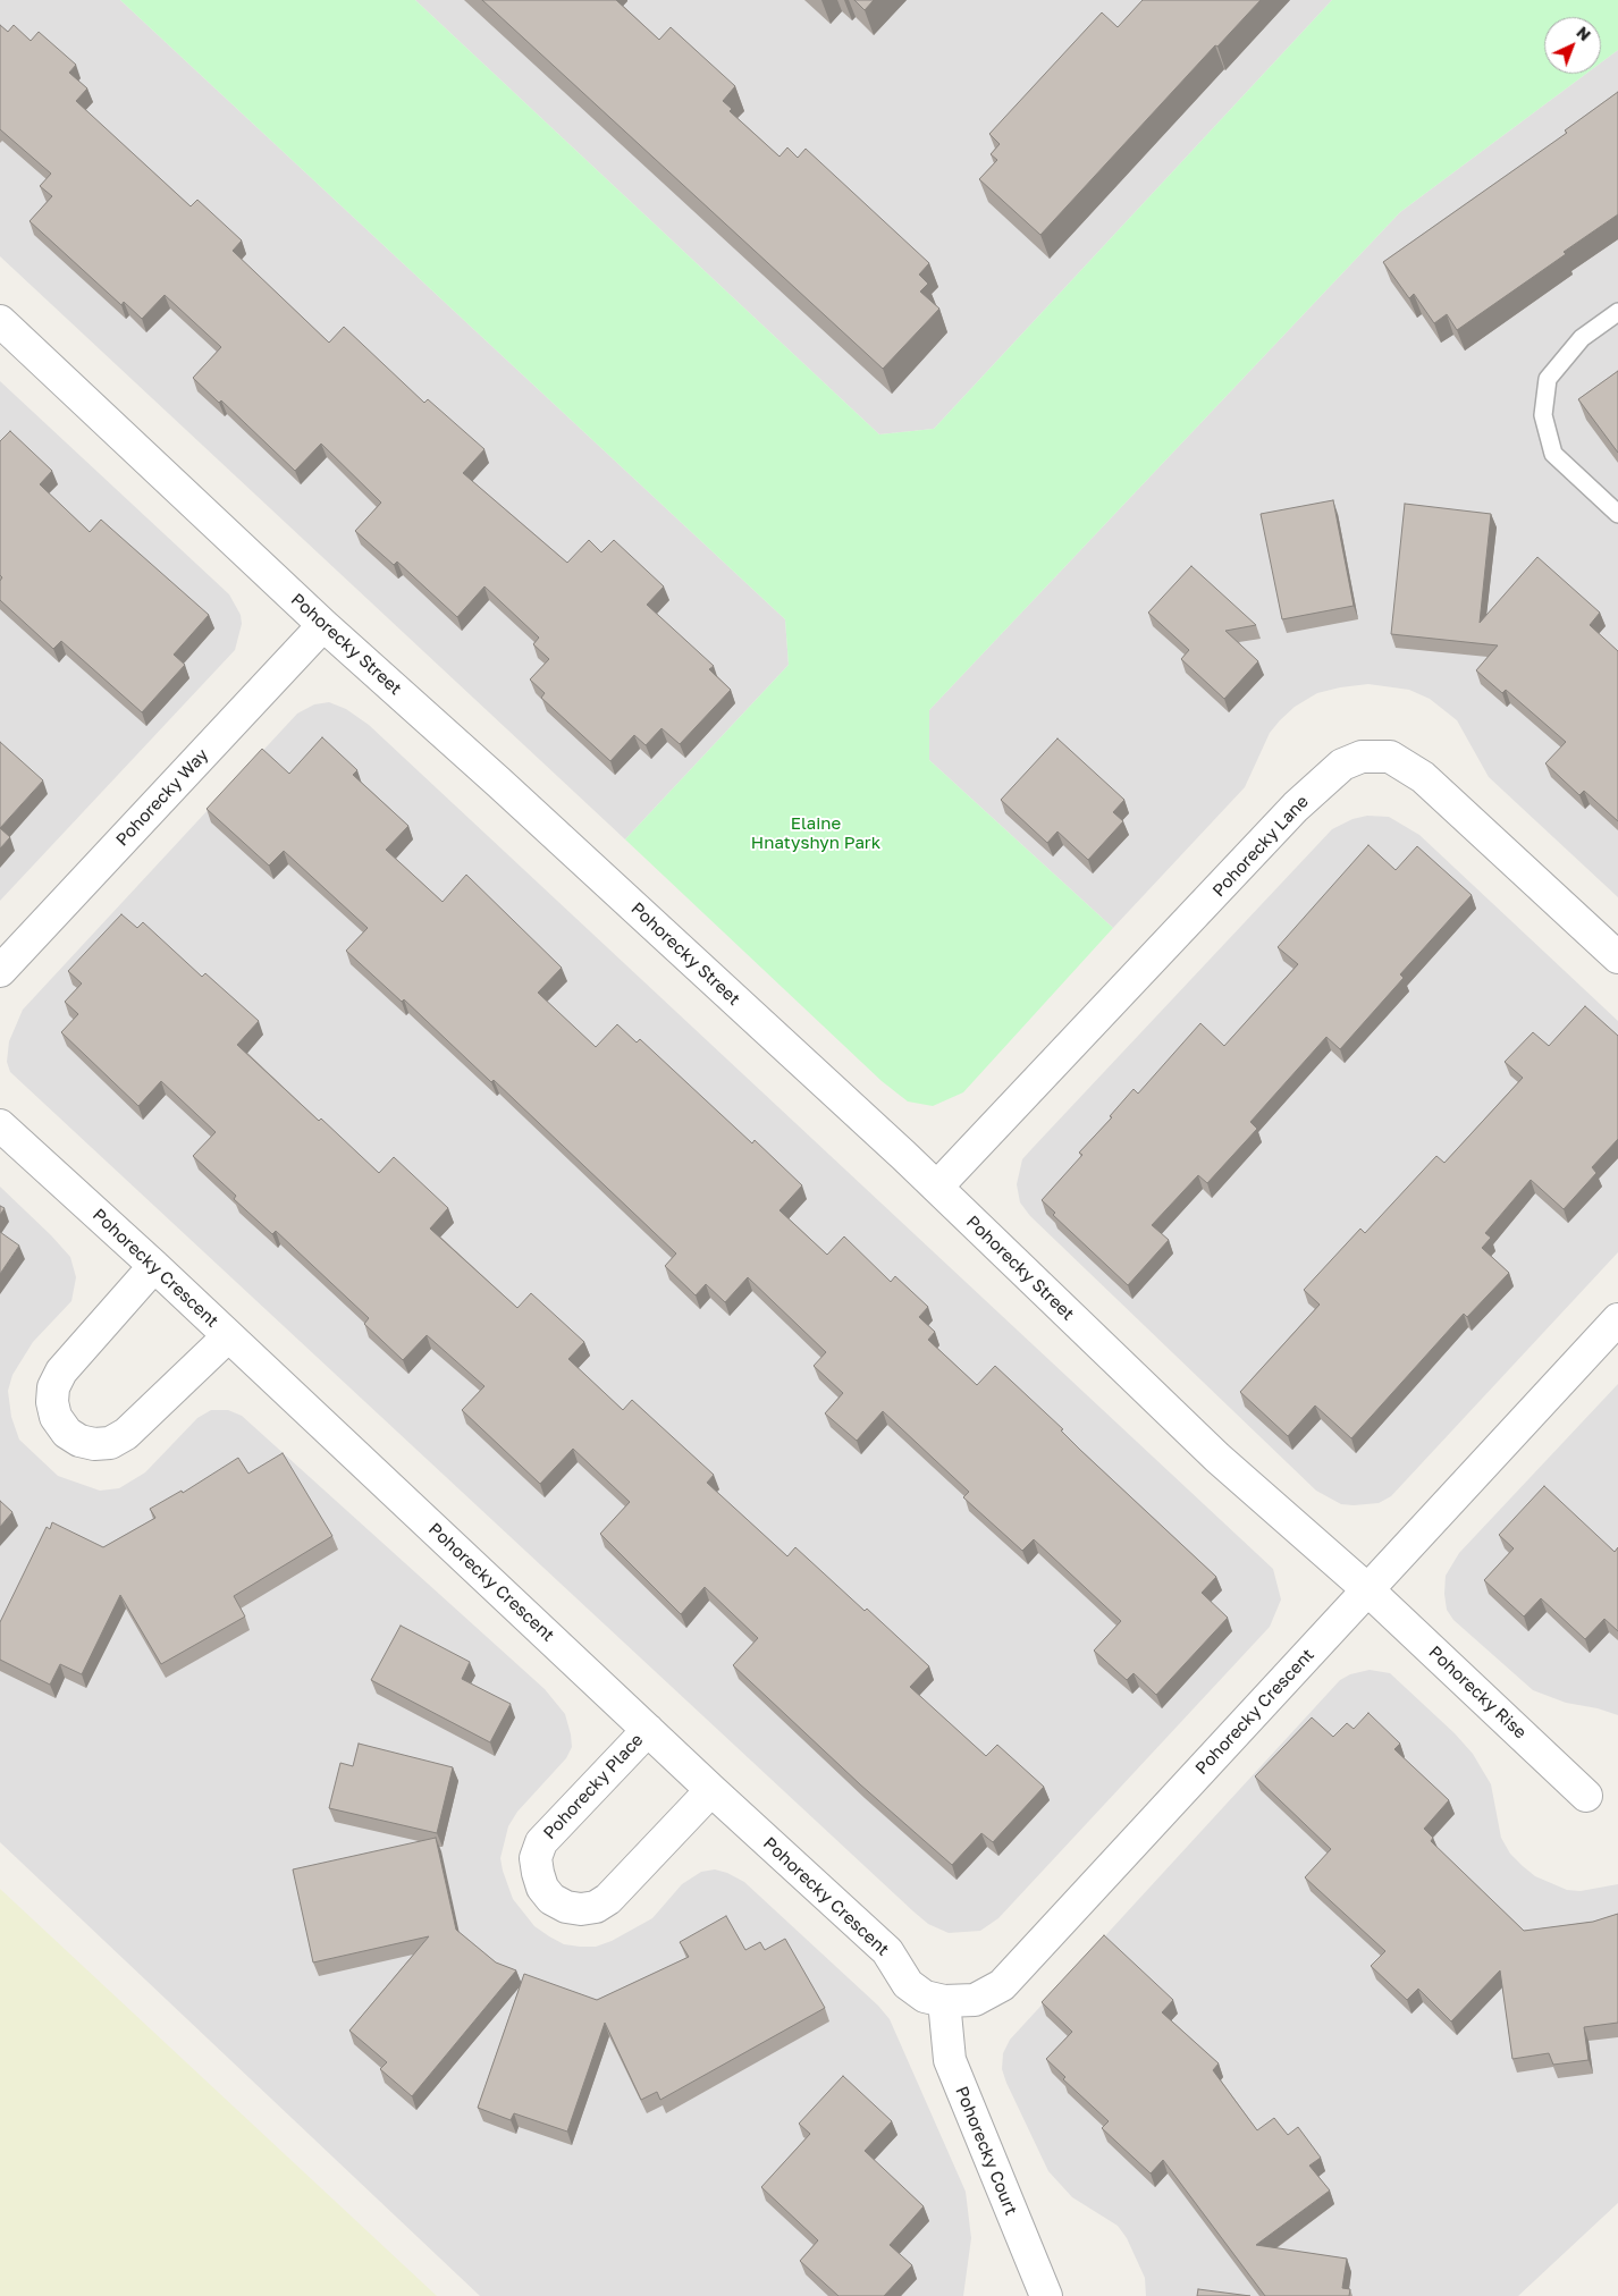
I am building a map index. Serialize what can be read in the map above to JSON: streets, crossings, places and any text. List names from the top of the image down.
{
  "streets": {
    "street": [
      "Pohorecky Street",
      "Pohorecky Way",
      "Pohorecky Lane",
      "Pohorecky Crescent",
      "Pohorecky Rise",
      "Pohorecky Place",
      "Pohorecky Court"
    ]
  },
  "crossings": [
    ["Pohorecky Street", "Pohorecky Way"],
    ["Pohorecky Street", "Pohorecky Lane"],
    ["Pohorecky Street", "Pohorecky Crescent"],
    ["Pohorecky Street", "Pohorecky Rise"],
    ["Pohorecky Crescent", "Pohorecky Rise"],
    ["Pohorecky Crescent", "Pohorecky Place"],
    ["Pohorecky Crescent", "Pohorecky Court"]
  ],
  "parks": ["Elaine Hnatyshyn Park"],
  "north": "top right"
}
